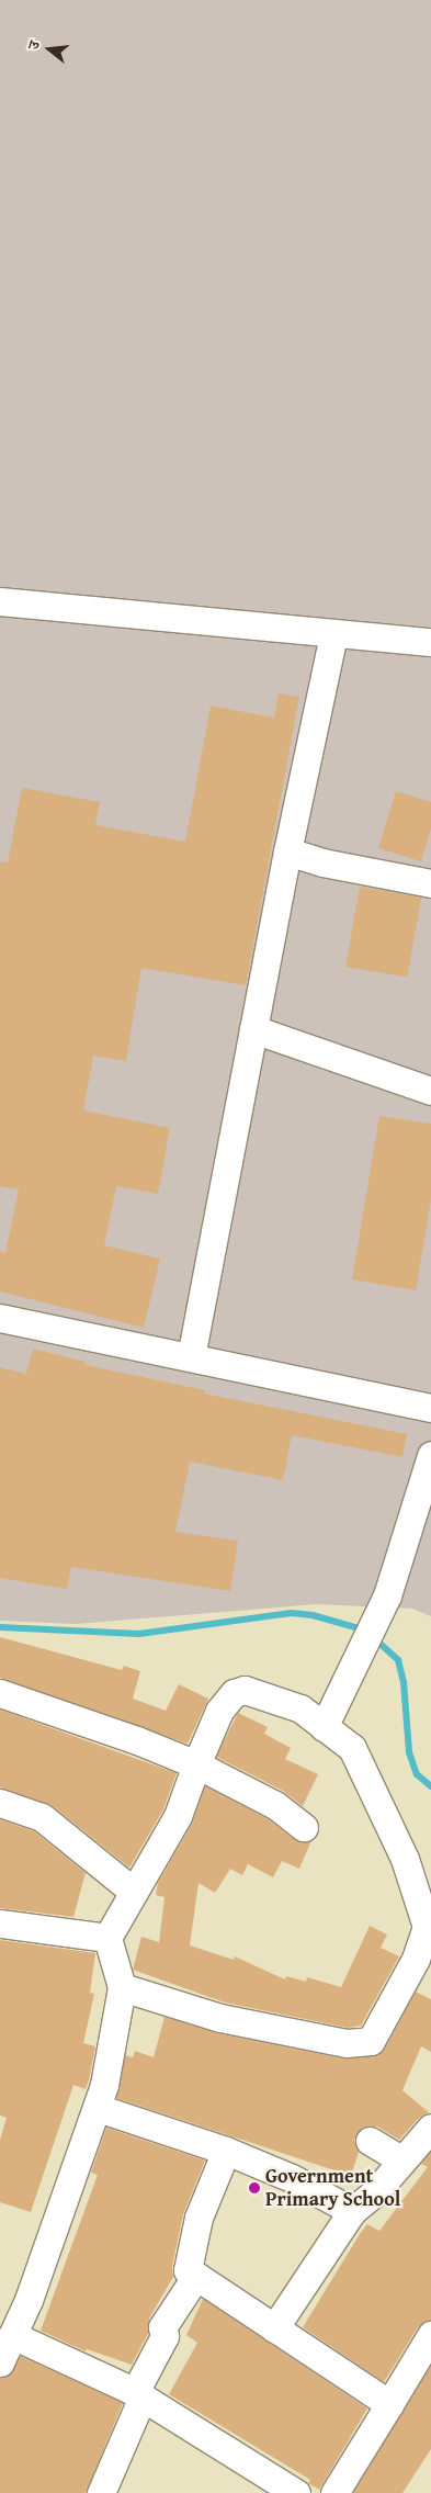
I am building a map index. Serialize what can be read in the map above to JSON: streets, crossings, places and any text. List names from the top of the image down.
{
  "places": ["Government Primary School"],
  "north": "left"
}
